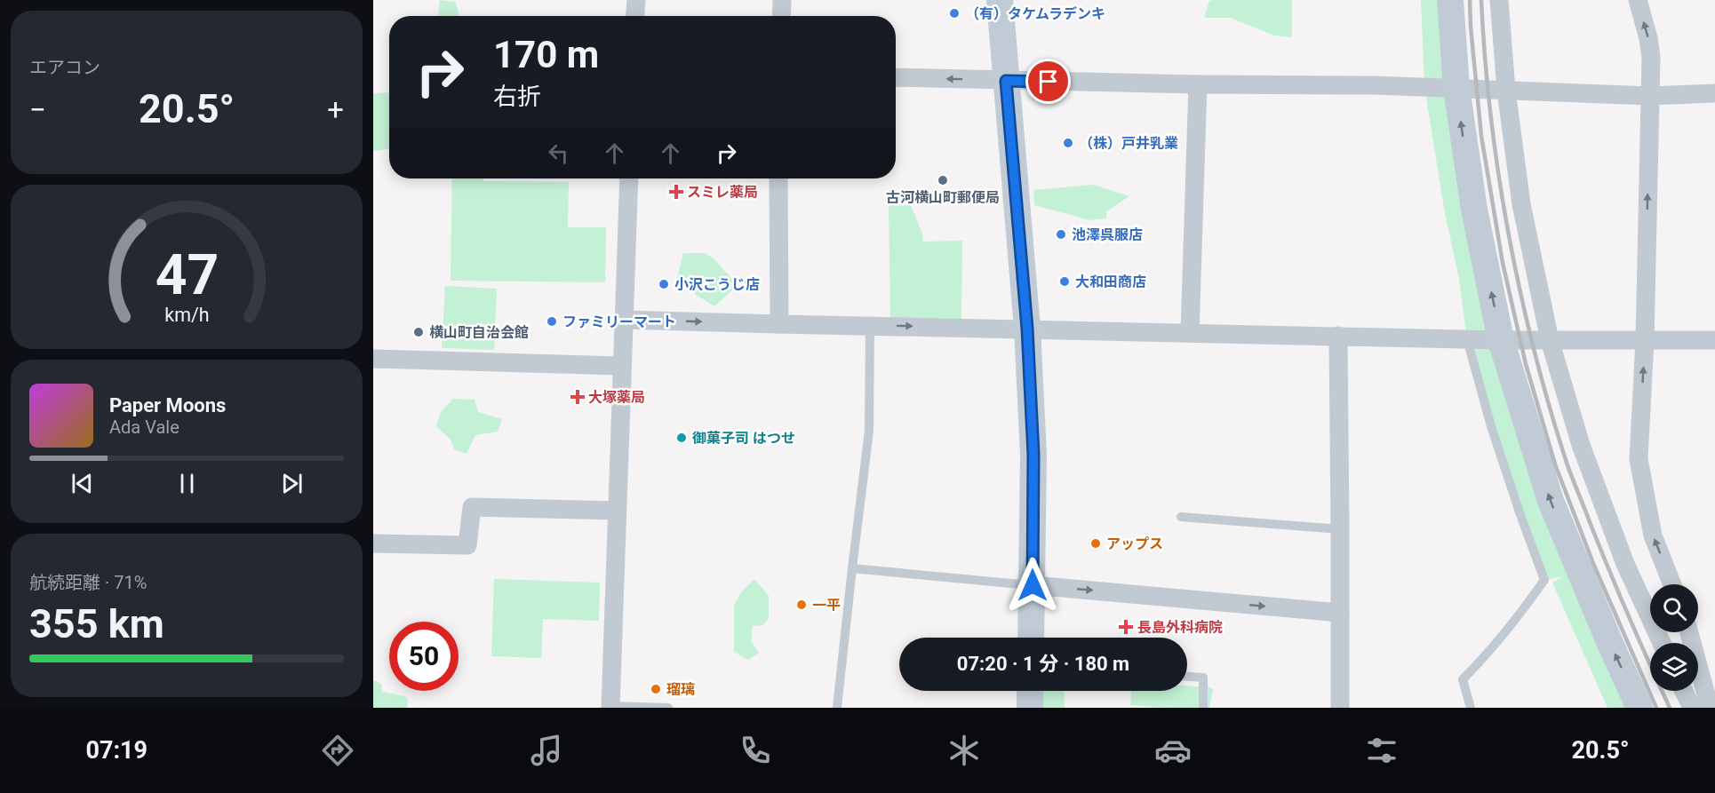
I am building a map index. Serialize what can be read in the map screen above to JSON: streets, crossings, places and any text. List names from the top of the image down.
{
  "places": {
    "other": [
      "（有）タケムラデンキ",
      "（株）戸井乳業",
      "古河横山町郵便局",
      "池澤呉服店",
      "大和田商店",
      "小沢こうじ店",
      "ファミリーマート",
      "横山町自治会館",
      "御菓子司 はつせ",
      "アップス",
      "一平",
      "瑠璃"
    ],
    "health": ["スミレ薬局", "大塚薬局", "長島外科病院"]
  },
  "page": {
    "tile": [
      "エアコン",
      ["航続距離 · 71%", "355 km"]
    ],
    "turn": ["170 m", "右折"],
    "heat": ["−", "20.5°", "+"],
    "song": ["Paper Moons", "Ada Vale"],
    "limit": "50",
    "trip": "07:20 · 1 分 · 180 m",
    "tabs": ["07:19", "20.5°"],
    "gauge": ["47", "km/h"]
  }
}
